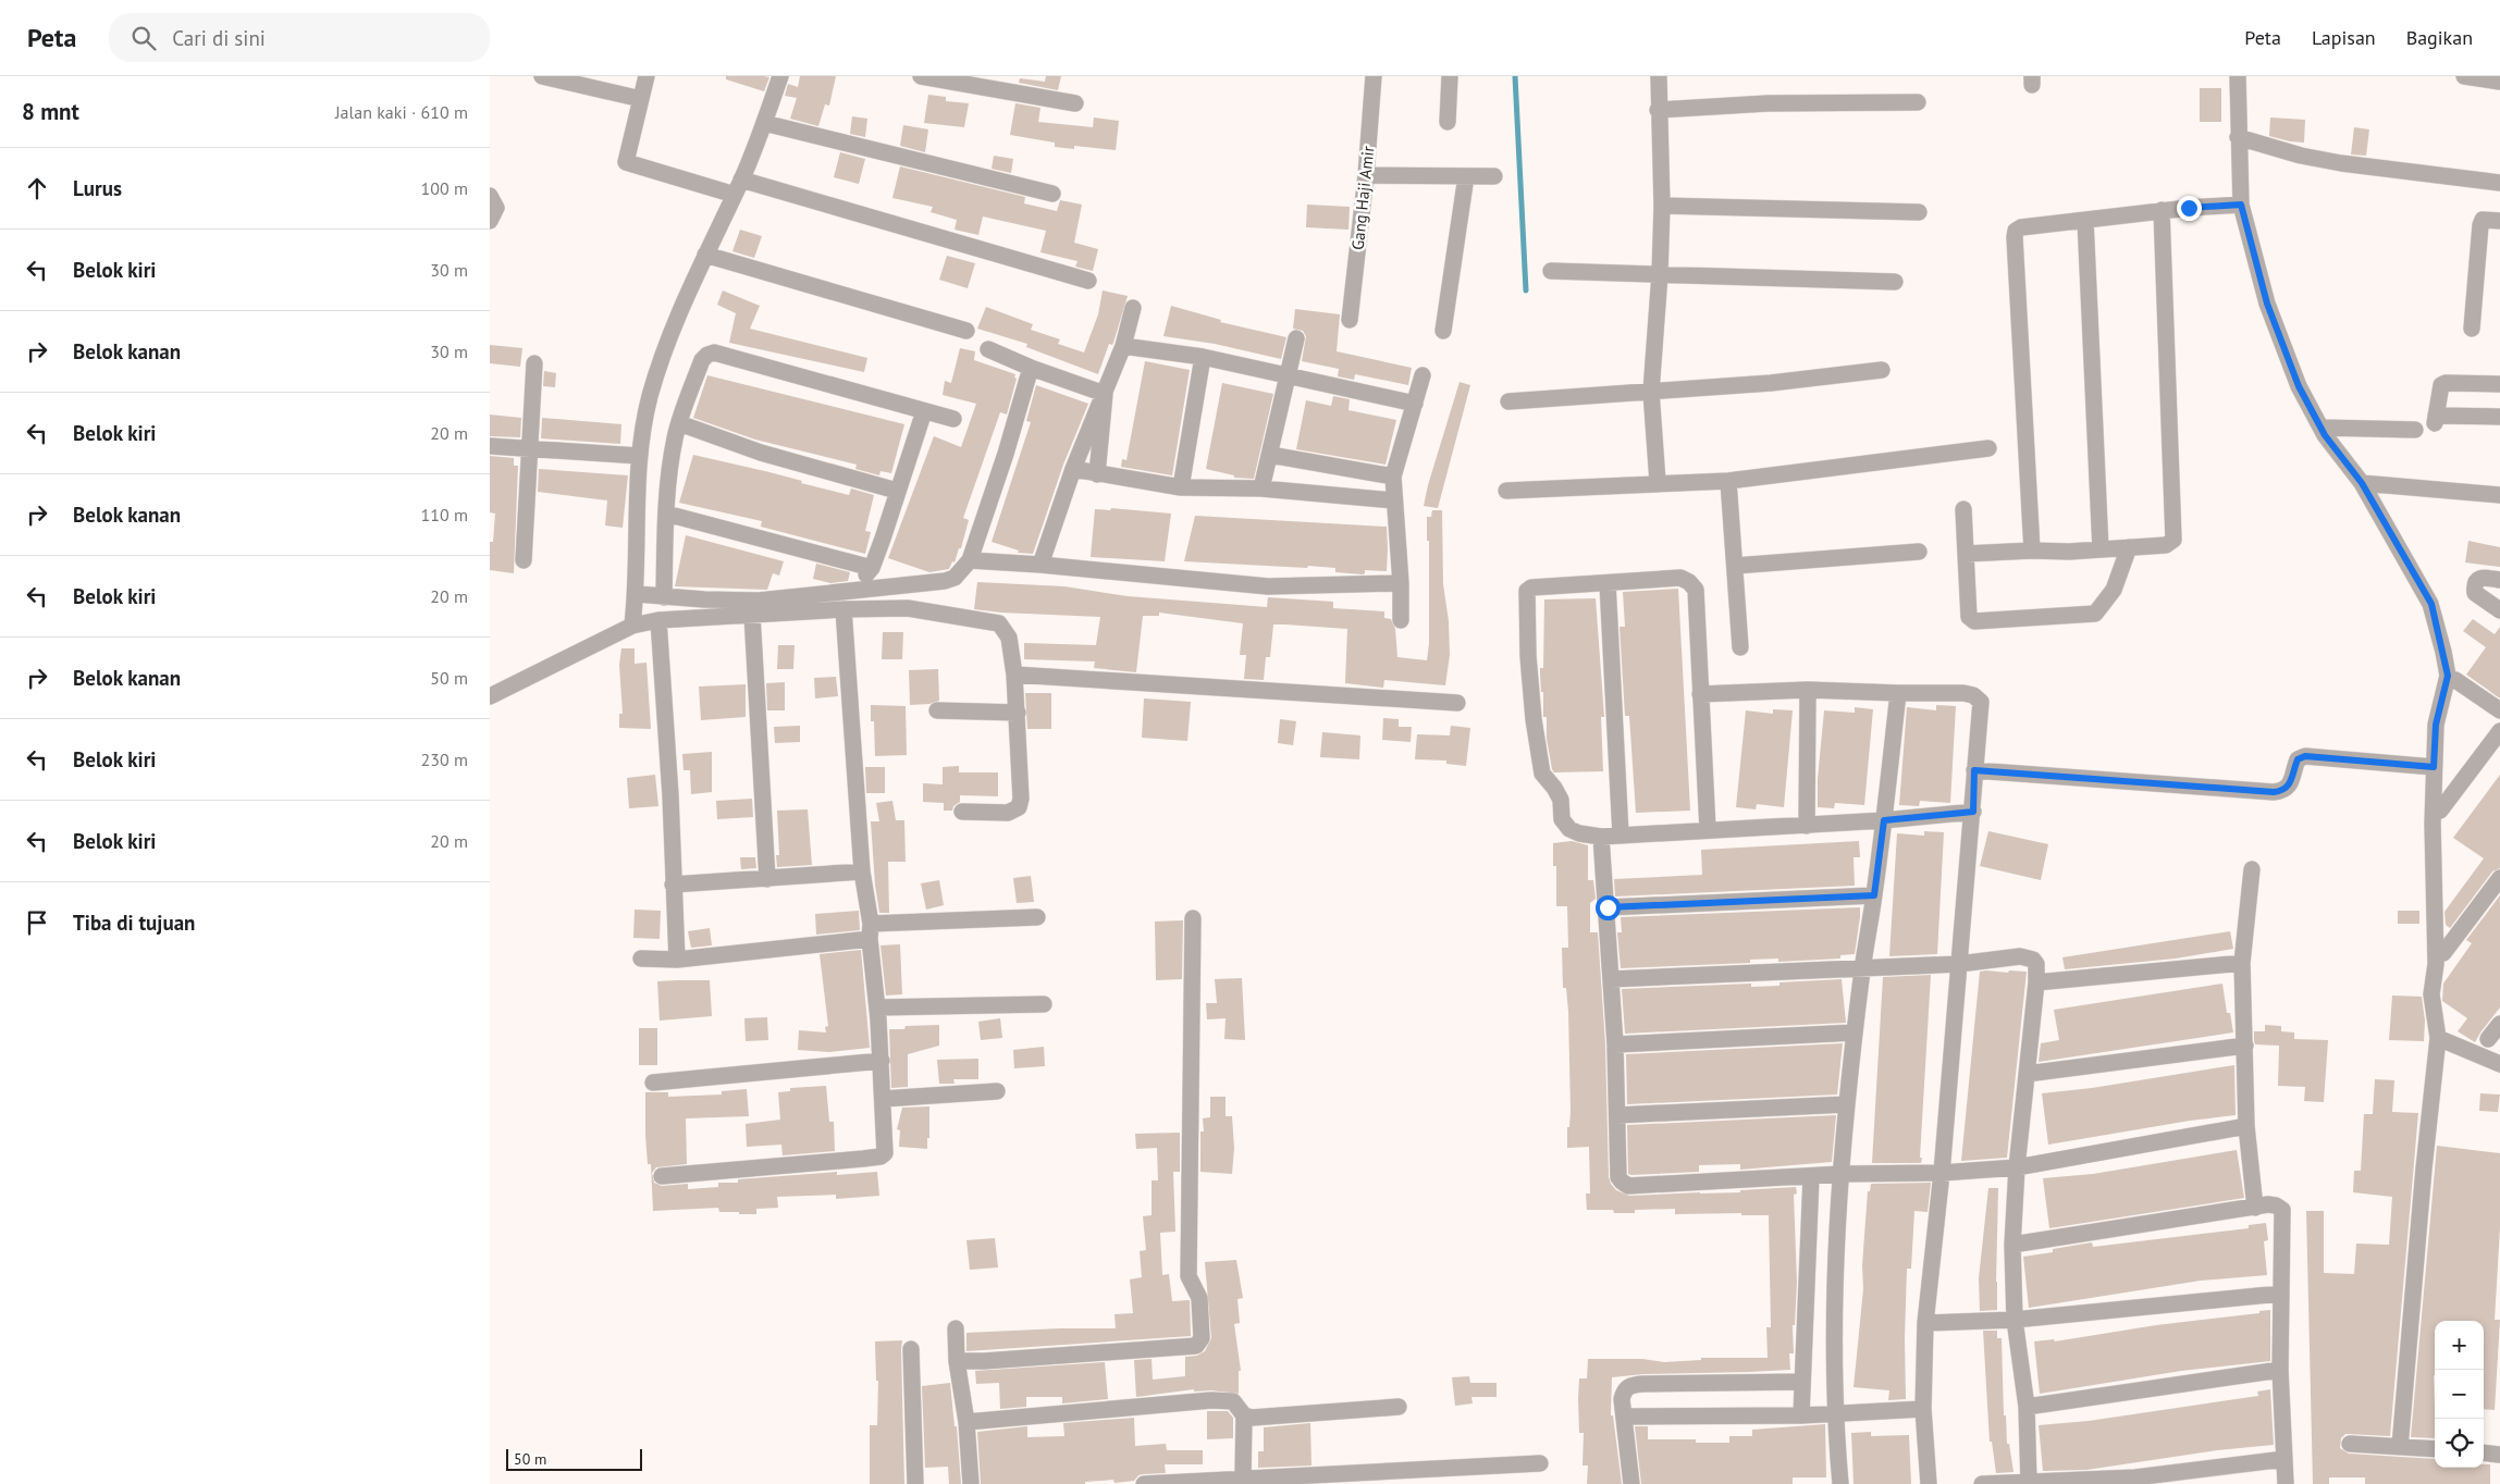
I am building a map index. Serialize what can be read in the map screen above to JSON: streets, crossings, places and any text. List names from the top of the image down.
{
  "streets": {
    "street": ["Gang Haji Amir"]
  },
  "scale_bar": "50 m",
  "page": {
    "header": "Peta",
    "search": "Cari di sini",
    "nav": ["Peta", "Lapisan", "Bagikan"],
    "heading": ["8 mnt", "Jalan kaki · 610 m"],
    "list": [
      ["Lurus", "100 m"],
      ["Belok kiri", "30 m"],
      ["Belok kanan", "30 m"],
      ["Belok kiri", "20 m"],
      ["Belok kanan", "110 m"],
      ["Belok kiri", "20 m"],
      ["Belok kanan", "50 m"],
      ["Belok kiri", "230 m"],
      ["Belok kiri", "20 m"],
      "Tiba di tujuan"
    ],
    "map_buttons": ["+", "−"],
    "scale": "50 m"
  }
}
